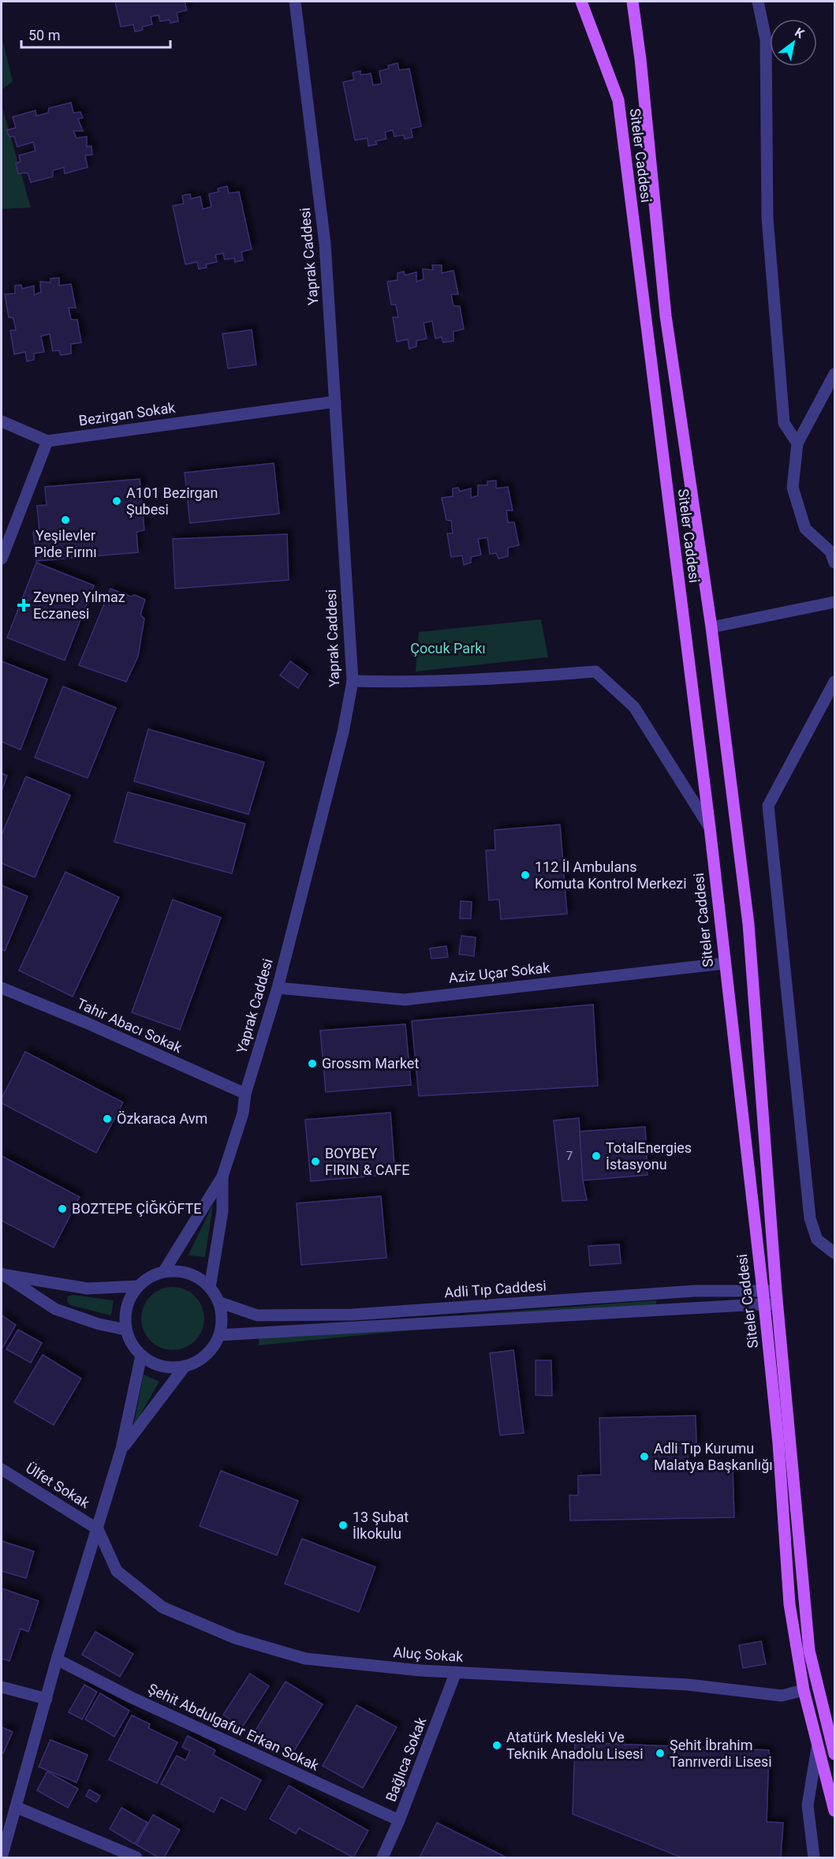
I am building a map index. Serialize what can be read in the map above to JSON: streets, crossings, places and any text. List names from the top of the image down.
{
  "streets": {
    "main road": ["Siteler Caddesi"],
    "street": [
      "Yaprak Caddesi",
      "Bezirgan Sokak",
      "Aziz Uçar Sokak",
      "Tahir Abacı Sokak",
      "Adli Tıp Caddesi",
      "Ülfet Sokak",
      "Aluç Sokak",
      "Şehit Abdulgafur Erkan Sokak",
      "Bağlıca Sokak"
    ]
  },
  "crossings": [
    ["Siteler Caddesi", "Aziz Uçar Sokak"],
    ["Siteler Caddesi", "Adli Tıp Caddesi"],
    ["Siteler Caddesi", "Aluç Sokak"],
    ["Yaprak Caddesi", "Bezirgan Sokak"],
    ["Yaprak Caddesi", "Aziz Uçar Sokak"],
    ["Yaprak Caddesi", "Tahir Abacı Sokak"],
    ["Yaprak Caddesi", "Adli Tıp Caddesi"],
    ["Ülfet Sokak", "Aluç Sokak"],
    ["Aluç Sokak", "Bağlıca Sokak"],
    ["Şehit Abdulgafur Erkan Sokak", "Bağlıca Sokak"]
  ],
  "parks": ["Çocuk Parkı"],
  "places": {
    "other": [
      "A101 Bezirgan Şubesi",
      "Yeşilevler Pide Fırını",
      "112 İl Ambulans Komuta Kontrol Merkezi",
      "Grossm Market",
      "Özkaraca Avm",
      "TotalEnergies İstasyonu",
      "BOYBEY FIRIN & CAFE",
      "BOZTEPE ÇİĞKÖFTE",
      "Adli Tıp Kurumu Malatya Başkanlığı",
      "13 Şubat İlkokulu",
      "Atatürk Mesleki Ve Teknik Anadolu Lisesi",
      "Şehit İbrahim Tanrıverdi Lisesi"
    ],
    "health": ["Zeynep Yılmaz Eczanesi"]
  },
  "house_numbers": ["7"],
  "scale_bar": "50 m",
  "north": "top right"
}
